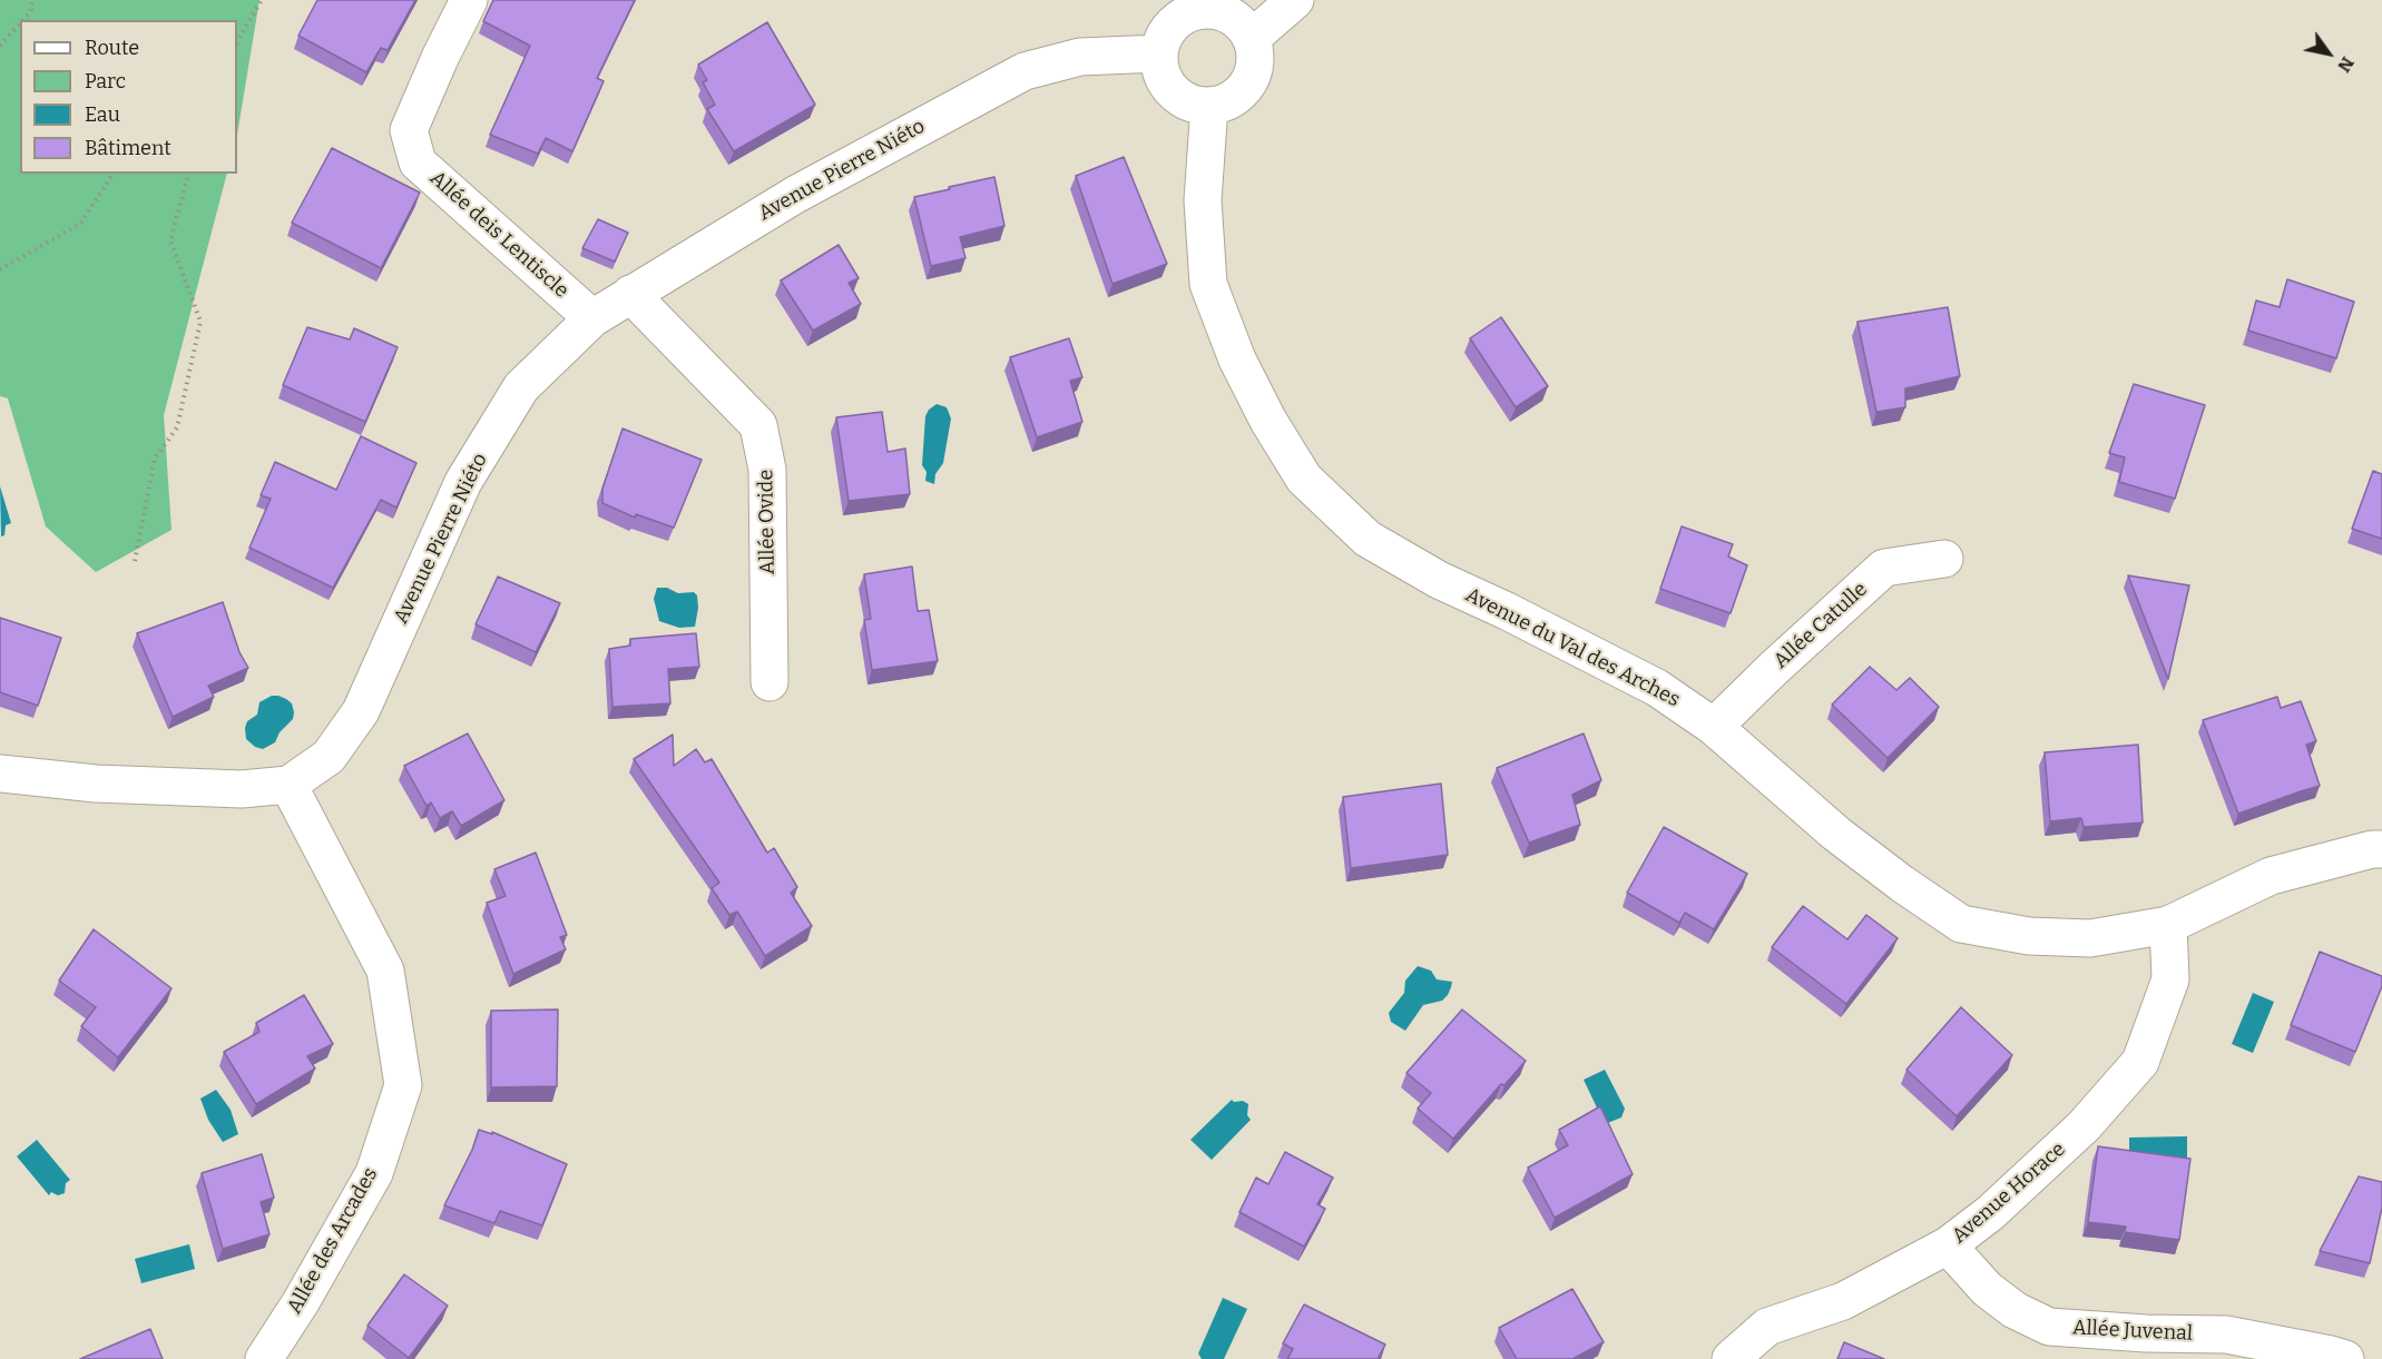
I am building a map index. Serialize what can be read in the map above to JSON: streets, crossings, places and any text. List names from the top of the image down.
{
  "streets": {
    "street": [
      "Avenue Pierre Niéto",
      "Allée deis Lentiscle",
      "Allée Ovide",
      "Allée Catulle",
      "Avenue du Val des Arches",
      "Avenue Horace",
      "Allée des Arcades",
      "Allée Juvenal"
    ]
  },
  "crossings": [
    ["Avenue Pierre Niéto", "Allée deis Lentiscle"],
    ["Avenue Pierre Niéto", "Allée Ovide"],
    ["Avenue Pierre Niéto", "Avenue du Val des Arches"],
    ["Avenue Pierre Niéto", "Allée des Arcades"],
    ["Allée Catulle", "Avenue du Val des Arches"],
    ["Avenue du Val des Arches", "Avenue Horace"],
    ["Avenue Horace", "Allée Juvenal"]
  ],
  "legend": [
    "Route",
    "Parc",
    "Eau",
    "Bâtiment"
  ],
  "north": "bottom right"
}
